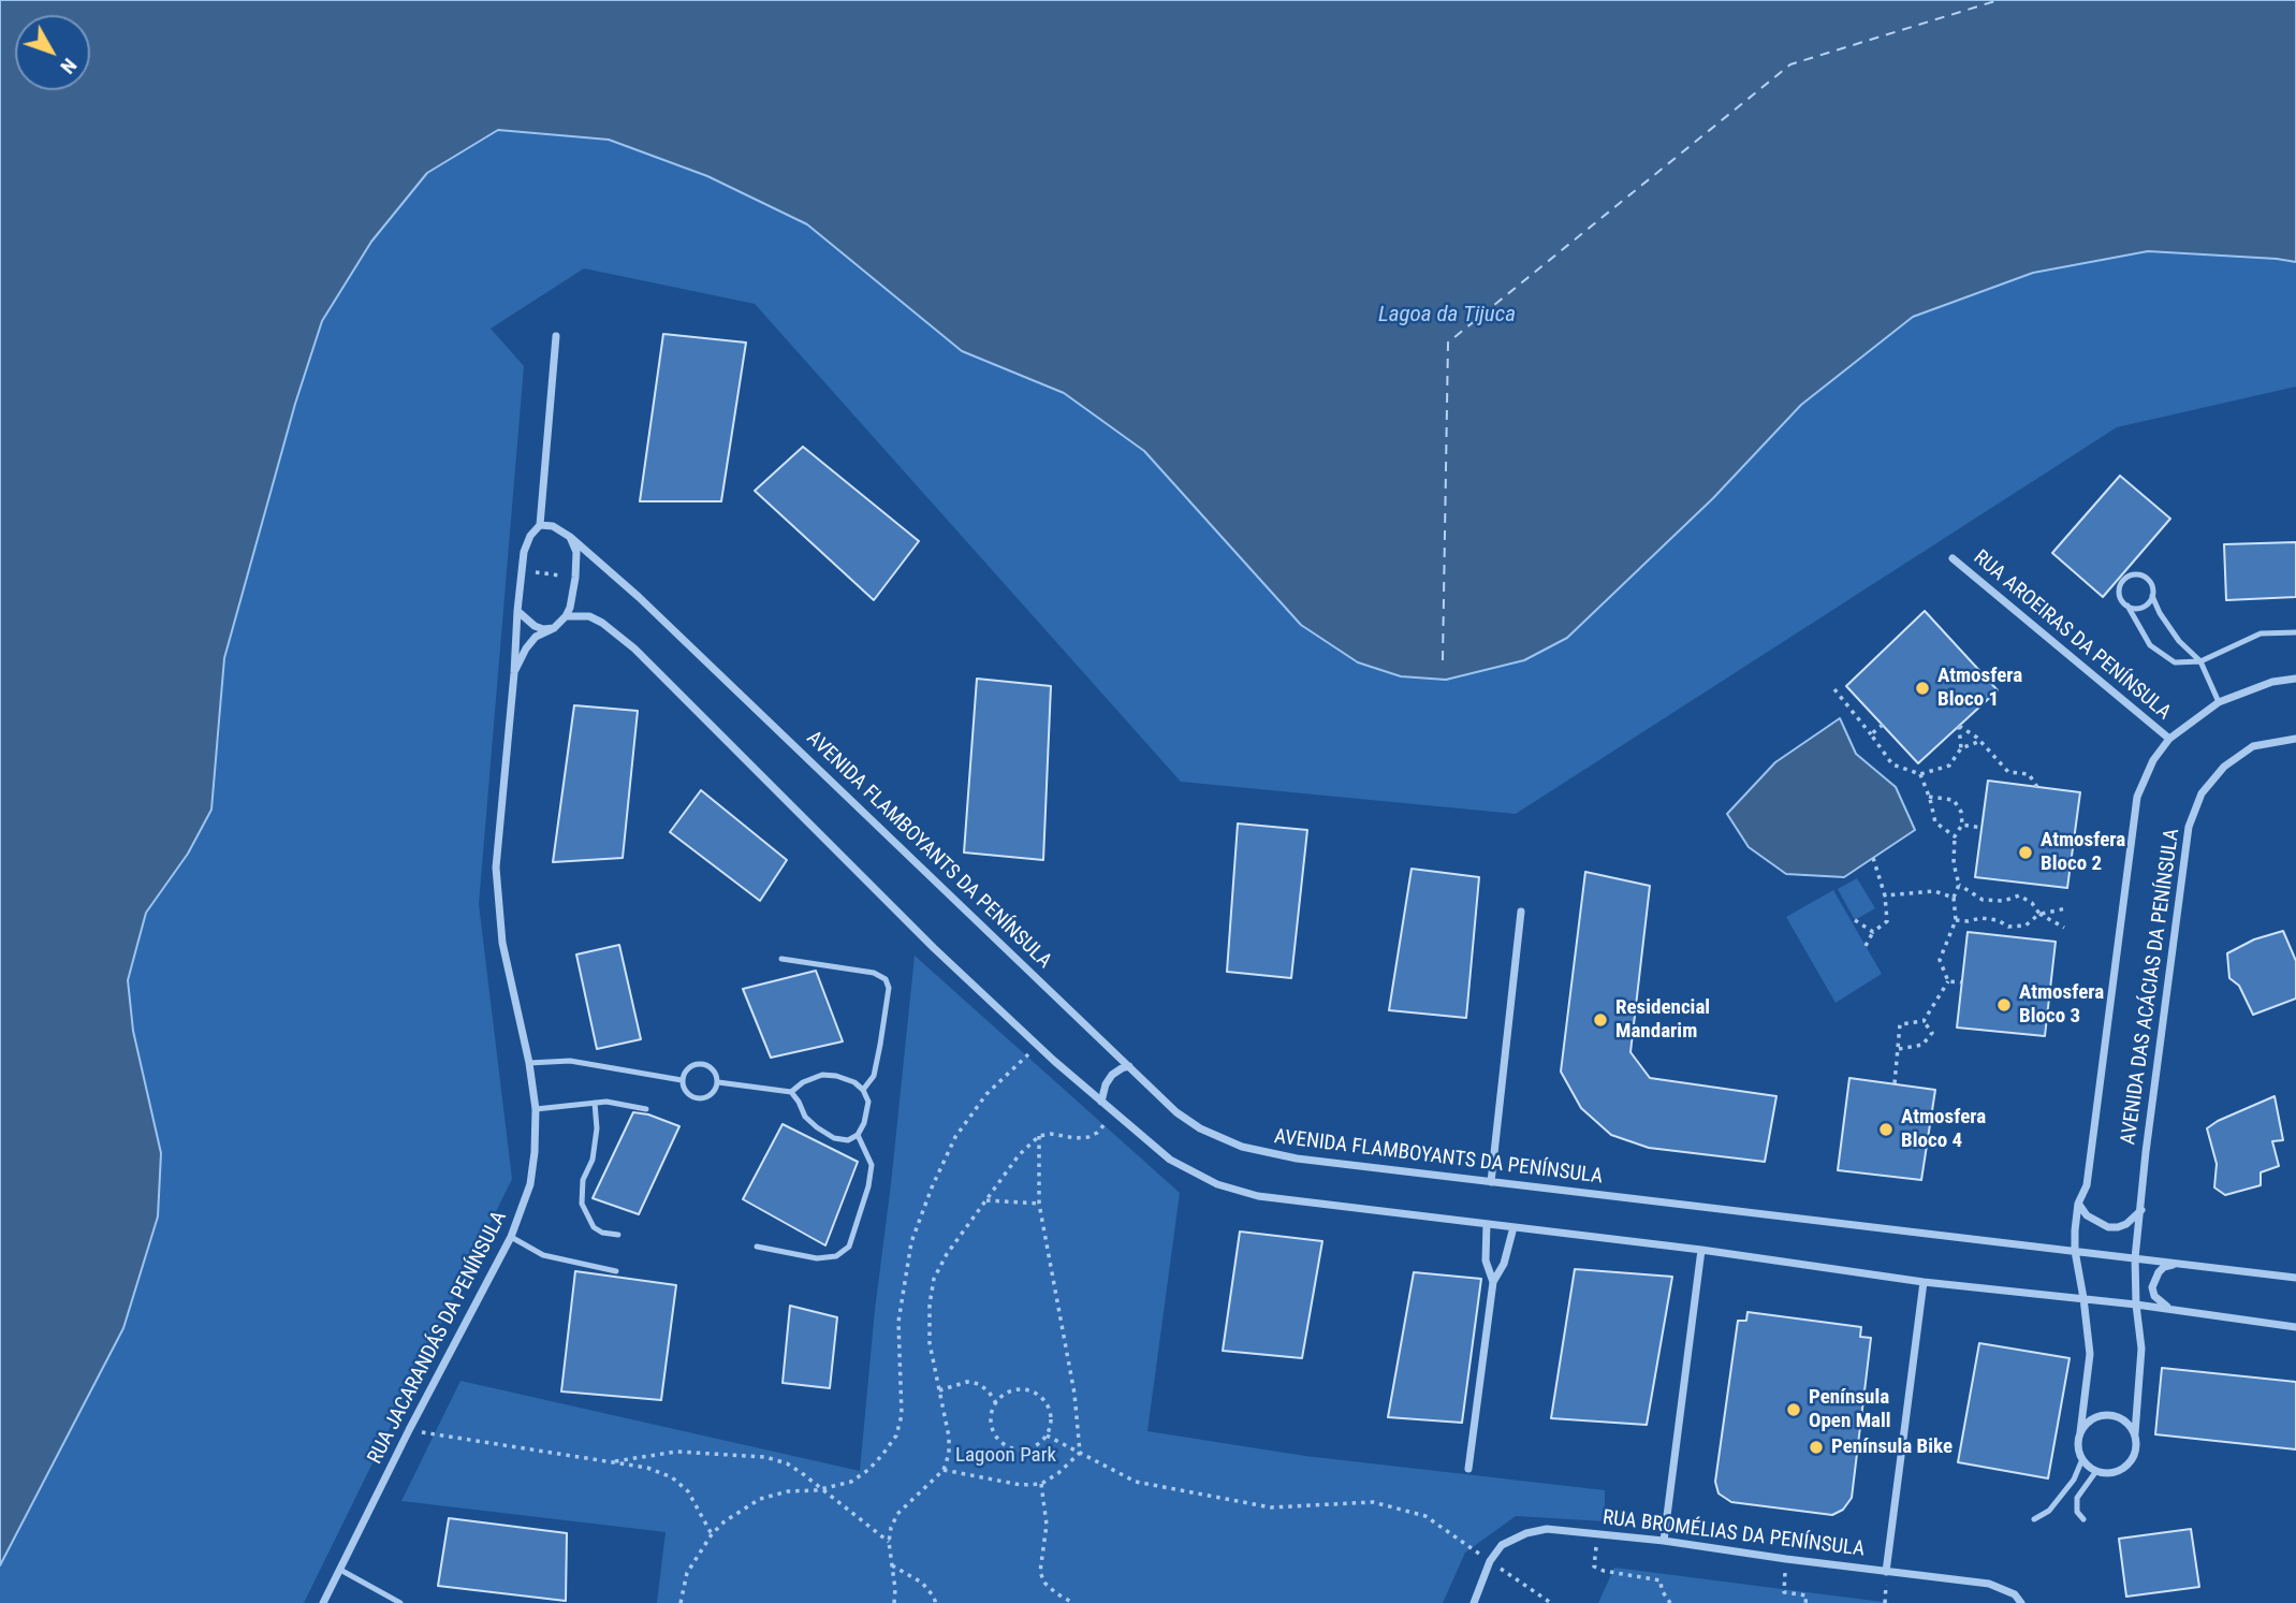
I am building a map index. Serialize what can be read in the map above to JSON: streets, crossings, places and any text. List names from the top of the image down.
{
  "streets": {
    "street": [
      "RUA AROEIRAS DA PENÍNSULA",
      "AVENIDA FLAMBOYANTS DA PENÍNSULA",
      "AVENIDA DAS ACÁCIAS DA PENÍNSULA",
      "RUA JACARANDÁS DA PENÍNSULA",
      "RUA BROMÉLIAS DA PENÍNSULA"
    ]
  },
  "crossings": [
    ["RUA AROEIRAS DA PENÍNSULA", "AVENIDA DAS ACÁCIAS DA PENÍNSULA"],
    ["AVENIDA FLAMBOYANTS DA PENÍNSULA", "AVENIDA DAS ACÁCIAS DA PENÍNSULA"]
  ],
  "water": ["Lagoa da Tijuca"],
  "parks": ["Lagoon Park"],
  "places": [
    "Atmosfera Bloco 1",
    "Atmosfera Bloco 2",
    "Atmosfera Bloco 3",
    "Residencial Mandarim",
    "Atmosfera Bloco 4",
    "Península Open Mall",
    "Península Bike"
  ],
  "north": "bottom right"
}
